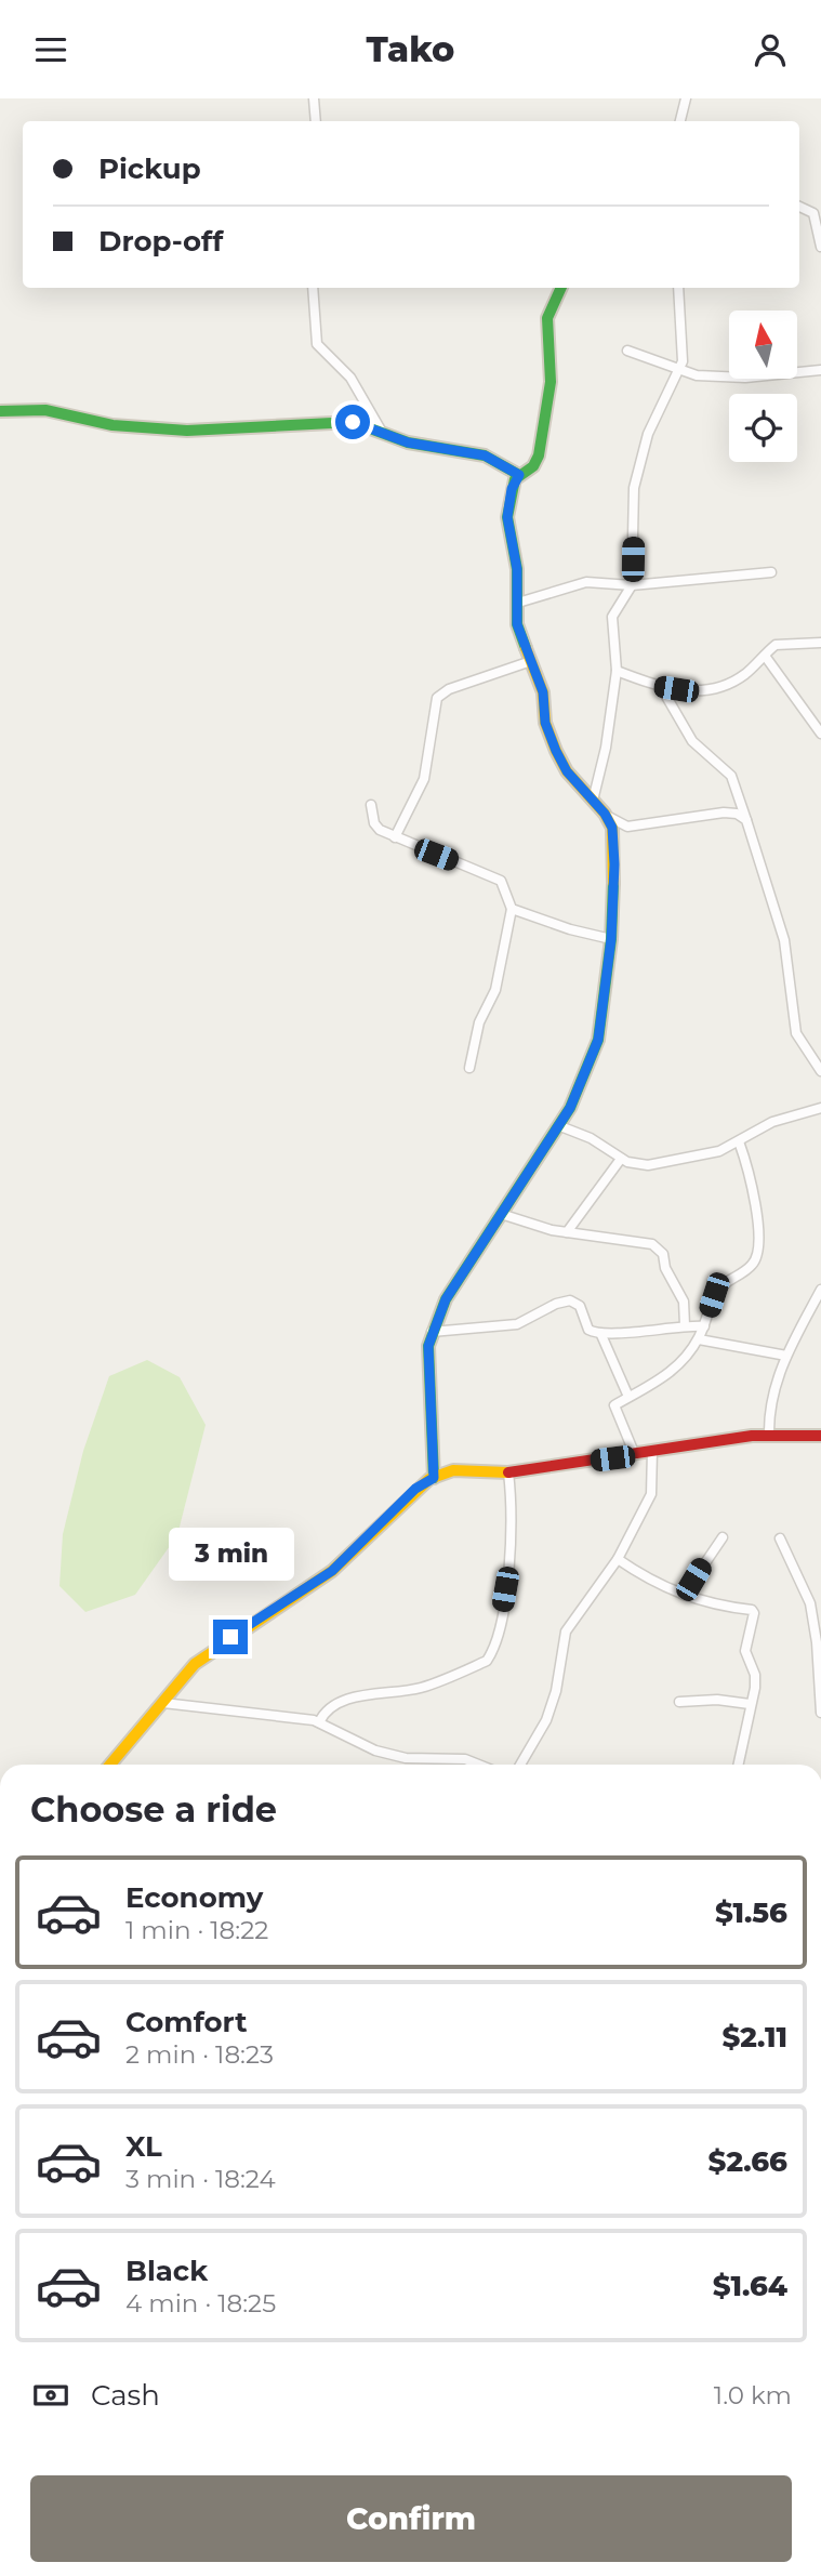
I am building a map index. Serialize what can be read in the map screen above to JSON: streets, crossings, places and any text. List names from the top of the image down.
{
  "north": "top",
  "page": {
    "header": "Tako",
    "banner": ["Pickup", "Drop-off"],
    "bubble": "3 min",
    "heading": "Choose a ride",
    "list": [
      {
        "name": "Economy",
        "note": "1 min · 18:22",
        "value": "$1.56"
      },
      {
        "name": "Comfort",
        "note": "2 min · 18:23",
        "value": "$2.11"
      },
      {
        "name": "XL",
        "note": "3 min · 18:24",
        "value": "$2.66"
      },
      {
        "name": "Black",
        "note": "4 min · 18:25",
        "value": "$1.64"
      }
    ],
    "pay": ["Cash", "1.0 km"],
    "buttons": "Confirm"
  }
}
